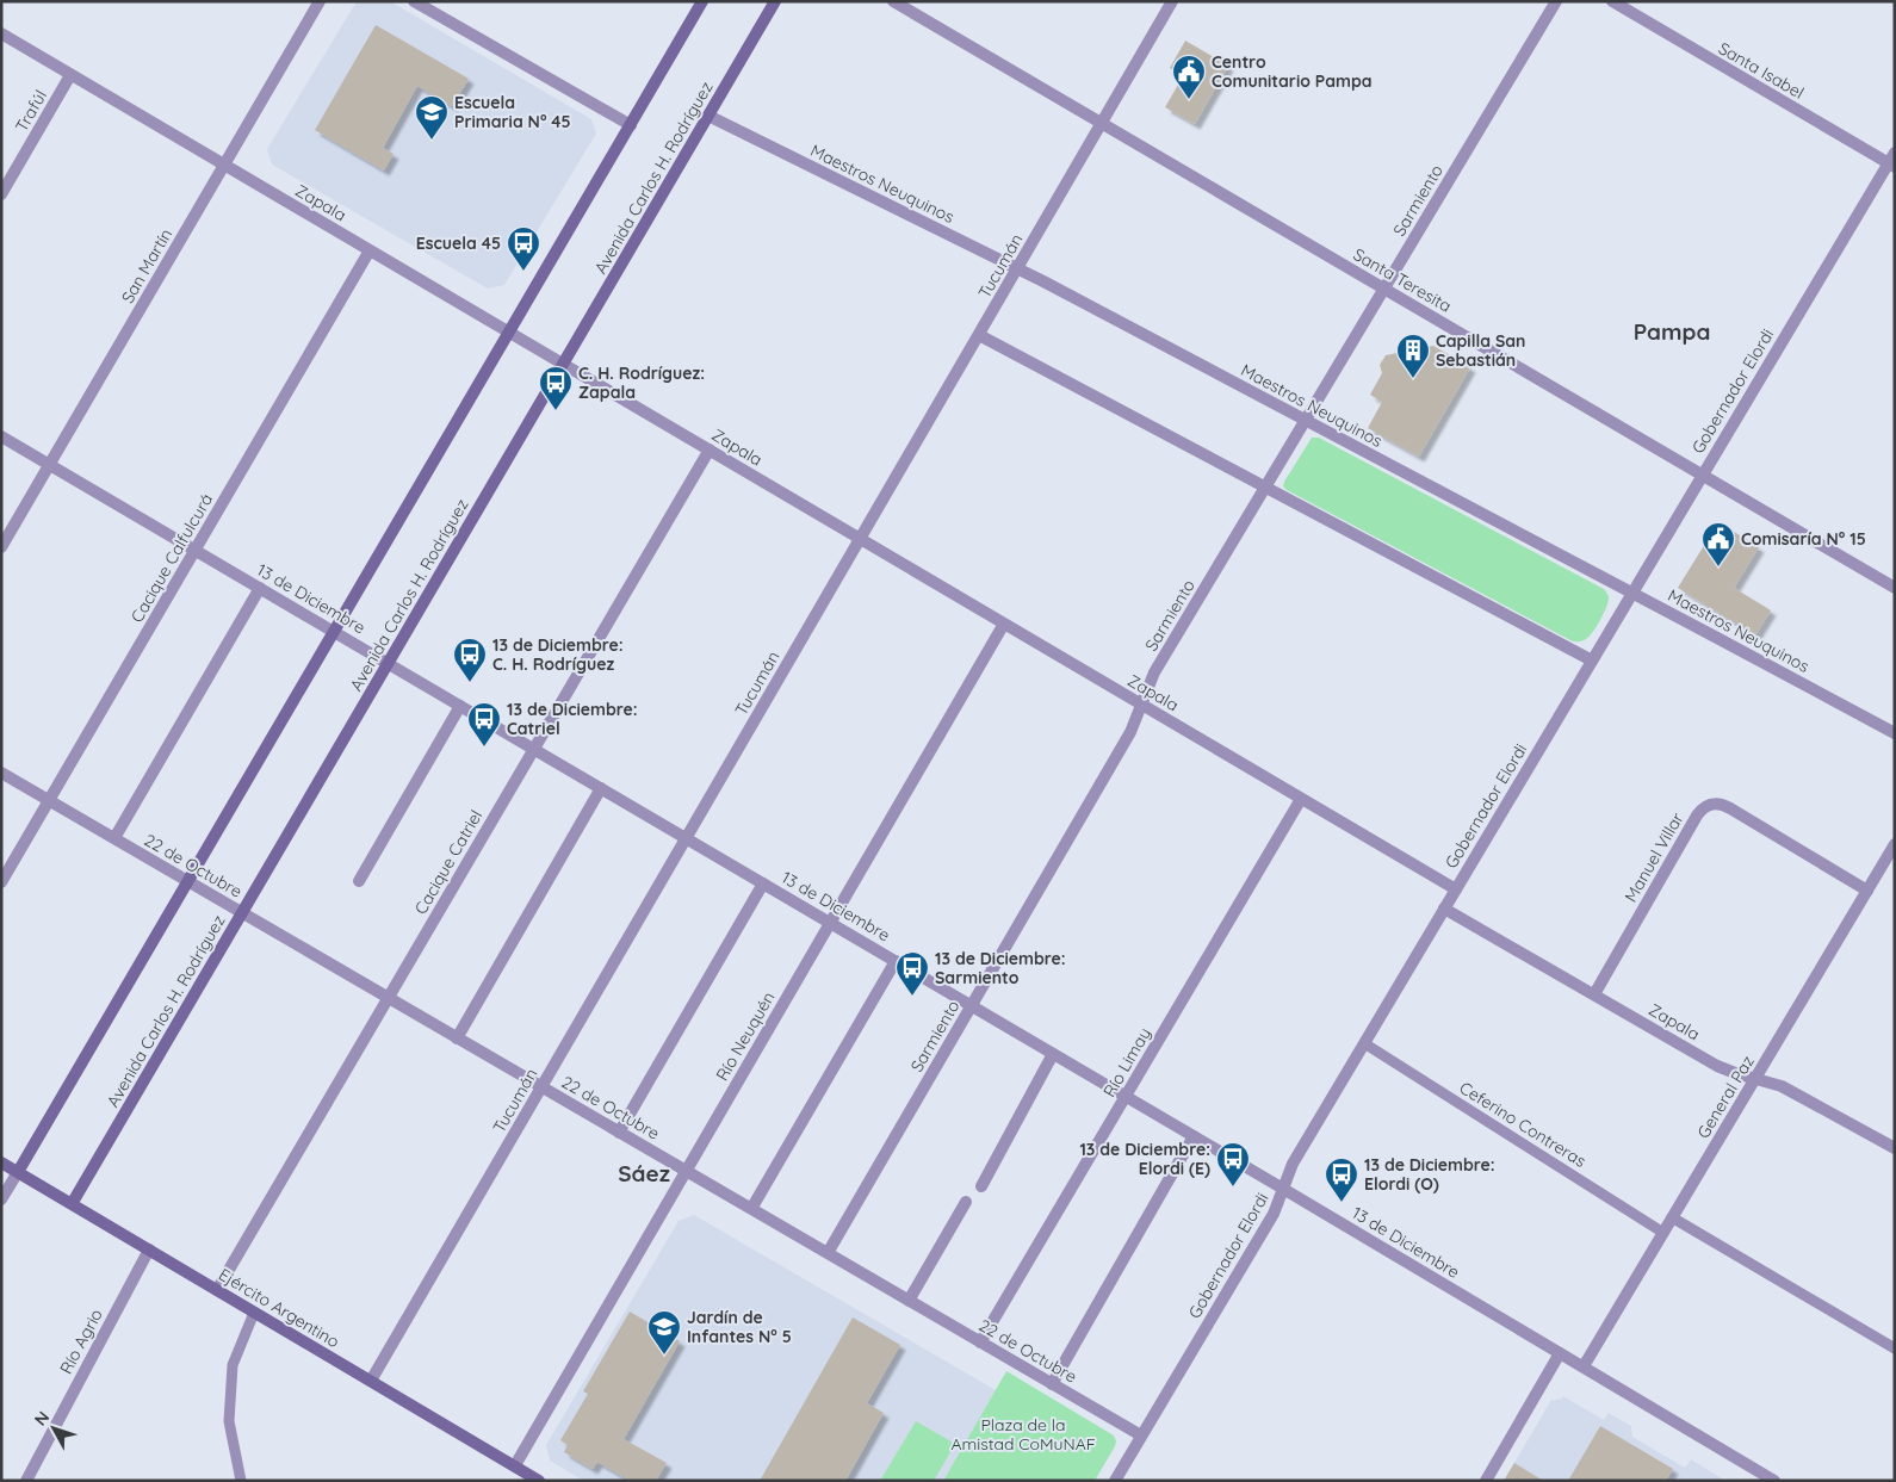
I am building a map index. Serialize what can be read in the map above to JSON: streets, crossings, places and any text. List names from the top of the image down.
{
  "streets": {
    "main road": ["Avenida Carlos H. Rodríguez", "Ejército Argentino"],
    "street": [
      "Santa Isabel",
      "Trafúl",
      "Maestros Neuquinos",
      "Sarmiento",
      "Zapala",
      "San Martín",
      "Tucumán",
      "Santa Teresita",
      "Gobernador Elordi",
      "Cacique Calfulcurá",
      "13 de Diciembre",
      "Manuel Villar",
      "Cacique Catriel",
      "22 de Octubre",
      "Río Neuquén",
      "Río Limay",
      "General Paz",
      "Río Agrio"
    ],
    "lane": ["Ceferino Contreras"]
  },
  "crossings": [
    ["Santa Isabel", "Gobernador Elordi"],
    ["Trafúl", "Zapala"],
    ["Avenida Carlos H. Rodríguez", "Maestros Neuquinos"],
    ["Avenida Carlos H. Rodríguez", "Zapala"],
    ["Avenida Carlos H. Rodríguez", "13 de Diciembre"],
    ["Avenida Carlos H. Rodríguez", "22 de Octubre"],
    ["Avenida Carlos H. Rodríguez", "Ejército Argentino"],
    ["Maestros Neuquinos", "Sarmiento"],
    ["Maestros Neuquinos", "Tucumán"],
    ["Maestros Neuquinos", "Gobernador Elordi"],
    ["Sarmiento", "Zapala"],
    ["Sarmiento", "Santa Teresita"],
    ["Sarmiento", "13 de Diciembre"],
    ["Sarmiento", "22 de Octubre"],
    ["Zapala", "San Martín"],
    ["Zapala", "Tucumán"],
    ["Zapala", "Gobernador Elordi"],
    ["Zapala", "Cacique Calfulcurá"],
    ["Zapala", "Manuel Villar"],
    ["Zapala", "Cacique Catriel"],
    ["Zapala", "Río Neuquén"],
    ["Zapala", "Río Limay"],
    ["Zapala", "General Paz"],
    ["San Martín", "13 de Diciembre"],
    ["Tucumán", "Santa Teresita"],
    ["Tucumán", "13 de Diciembre"],
    ["Tucumán", "22 de Octubre"],
    ["Tucumán", "Ejército Argentino"],
    ["Santa Teresita", "Gobernador Elordi"],
    ["Gobernador Elordi", "13 de Diciembre"],
    ["Gobernador Elordi", "22 de Octubre"],
    ["Gobernador Elordi", "Ceferino Contreras"],
    ["Cacique Calfulcurá", "13 de Diciembre"],
    ["Cacique Calfulcurá", "22 de Octubre"],
    ["13 de Diciembre", "Cacique Catriel"],
    ["13 de Diciembre", "Río Neuquén"],
    ["13 de Diciembre", "Río Limay"],
    ["13 de Diciembre", "General Paz"],
    ["Manuel Villar", "General Paz"],
    ["Cacique Catriel", "22 de Octubre"],
    ["Cacique Catriel", "Ejército Argentino"],
    ["22 de Octubre", "Río Neuquén"],
    ["22 de Octubre", "Río Limay"],
    ["Río Neuquén", "Ejército Argentino"],
    ["General Paz", "Ceferino Contreras"],
    ["Ejército Argentino", "Río Agrio"]
  ],
  "districts": ["Pampa", "Sáez"],
  "parks": ["Plaza de la Amistad CoMuNAF"],
  "places": {
    "public building": ["Centro Comunitario Pampa", "Comisaría N° 15"],
    "school or university": ["Escuela Primaria N° 45", "Jardín de Infantes N° 5"],
    "bus stop": [
      "Escuela 45",
      "C. H. Rodríguez: Zapala",
      "13 de Diciembre: C. H. Rodríguez",
      "13 de Diciembre: Catriel",
      "13 de Diciembre: Sarmiento",
      "13 de Diciembre: Elordi (E)",
      "13 de Diciembre: Elordi (O)"
    ],
    "building": ["Capilla San Sebastián"]
  },
  "north": "top left"
}
